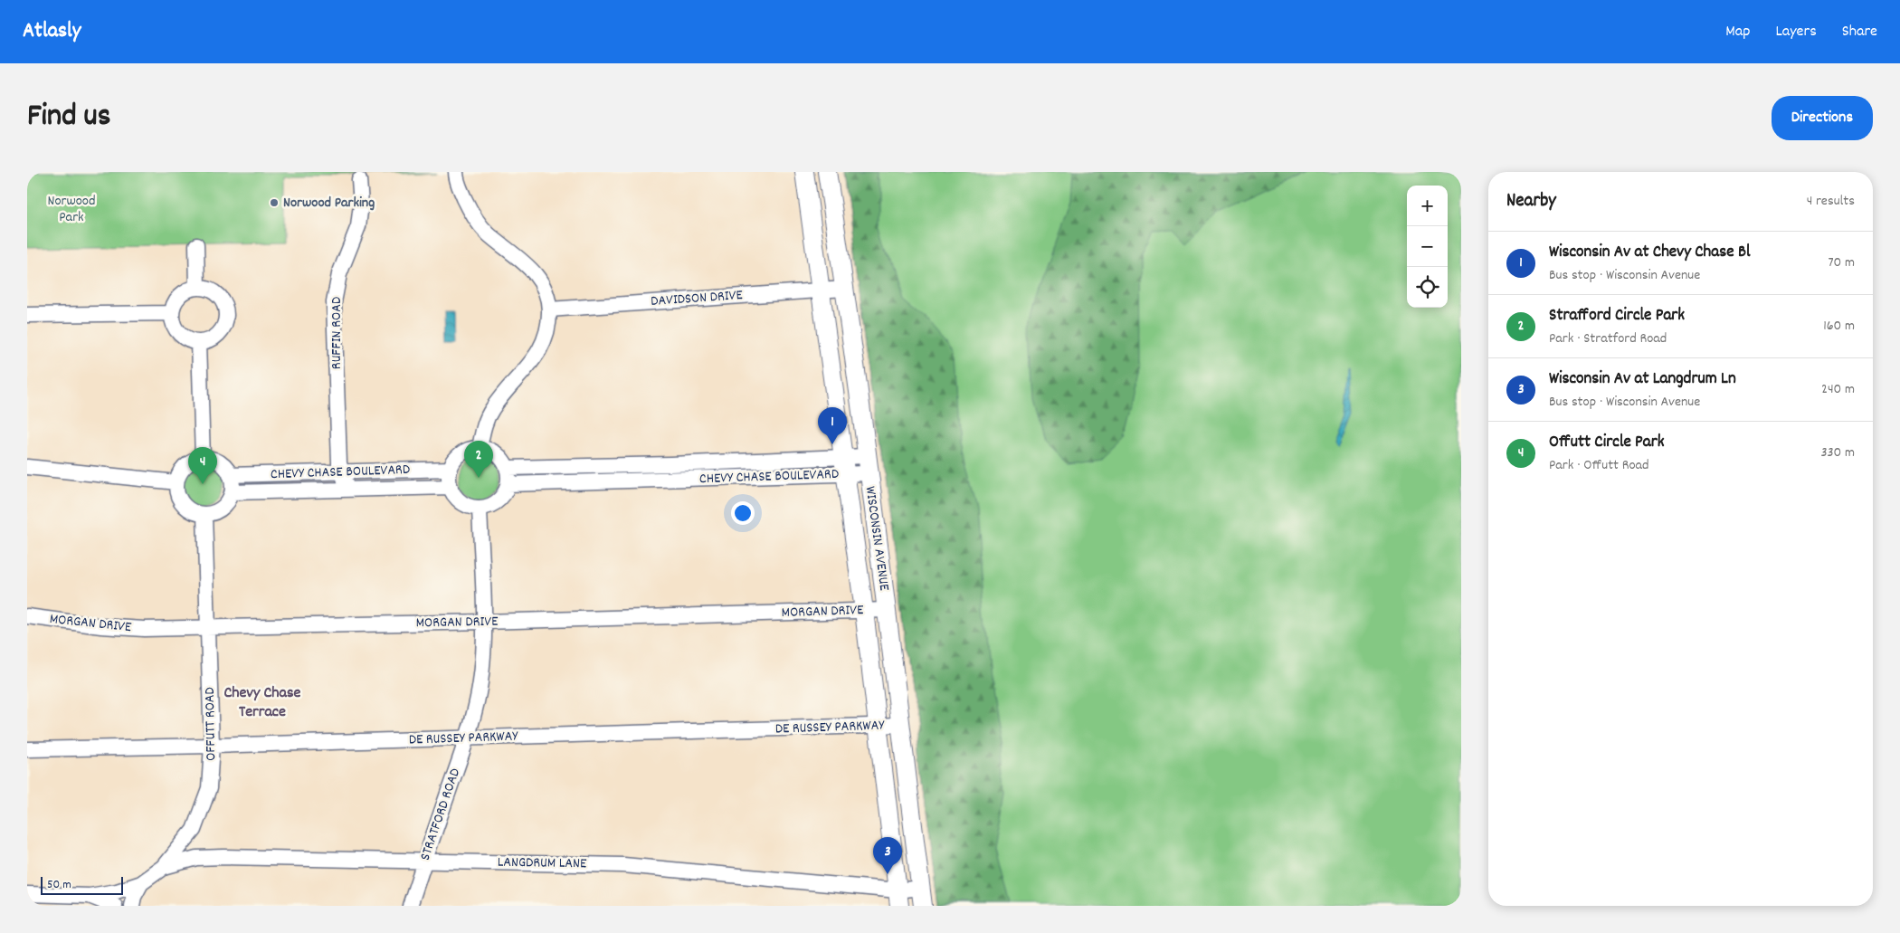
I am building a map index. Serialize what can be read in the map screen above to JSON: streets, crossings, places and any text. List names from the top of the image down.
{
  "streets": {
    "main road": ["WISCONSIN AVENUE"],
    "street": [
      "DAVIDSON DRIVE",
      "RUFFIN ROAD",
      "CHEVY CHASE BOULEVARD",
      "MORGAN DRIVE",
      "OFFUTT ROAD",
      "DE RUSSEY PARKWAY",
      "STRATFORD ROAD",
      "LANGDRUM LANE"
    ]
  },
  "crossings": [
    ["DAVIDSON DRIVE", "WISCONSIN AVENUE"],
    ["RUFFIN ROAD", "CHEVY CHASE BOULEVARD"],
    ["CHEVY CHASE BOULEVARD", "WISCONSIN AVENUE"],
    ["CHEVY CHASE BOULEVARD", "OFFUTT ROAD"],
    ["CHEVY CHASE BOULEVARD", "STRATFORD ROAD"],
    ["WISCONSIN AVENUE", "MORGAN DRIVE"],
    ["WISCONSIN AVENUE", "DE RUSSEY PARKWAY"],
    ["WISCONSIN AVENUE", "LANGDRUM LANE"],
    ["MORGAN DRIVE", "OFFUTT ROAD"],
    ["MORGAN DRIVE", "STRATFORD ROAD"],
    ["OFFUTT ROAD", "DE RUSSEY PARKWAY"],
    ["OFFUTT ROAD", "LANGDRUM LANE"],
    ["DE RUSSEY PARKWAY", "STRATFORD ROAD"],
    ["STRATFORD ROAD", "LANGDRUM LANE"]
  ],
  "districts": ["Chevy Chase Terrace"],
  "parks": ["Norwood Park"],
  "places": ["Norwood Parking"],
  "scale_bar": "50 m",
  "page": {
    "header": "Atlasly",
    "nav": ["Map", "Layers", "Share"],
    "title": "Find us",
    "buttons": "Directions",
    "heading": ["Nearby", "4 results"],
    "map_buttons": ["+", "−"],
    "list": [
      {
        "mark": "1",
        "name": "Wisconsin Av at Chevy Chase Bl",
        "note": "Bus stop · Wisconsin Avenue",
        "value": "70 m"
      },
      {
        "mark": "2",
        "name": "Strafford Circle Park",
        "note": "Park · Stratford Road",
        "value": "160 m"
      },
      {
        "mark": "3",
        "name": "Wisconsin Av at Langdrum Ln",
        "note": "Bus stop · Wisconsin Avenue",
        "value": "240 m"
      },
      {
        "mark": "4",
        "name": "Offutt Circle Park",
        "note": "Park · Offutt Road",
        "value": "330 m"
      }
    ],
    "pins": [
      "1",
      "2",
      "4",
      "3"
    ],
    "scale": "50 m"
  }
}
